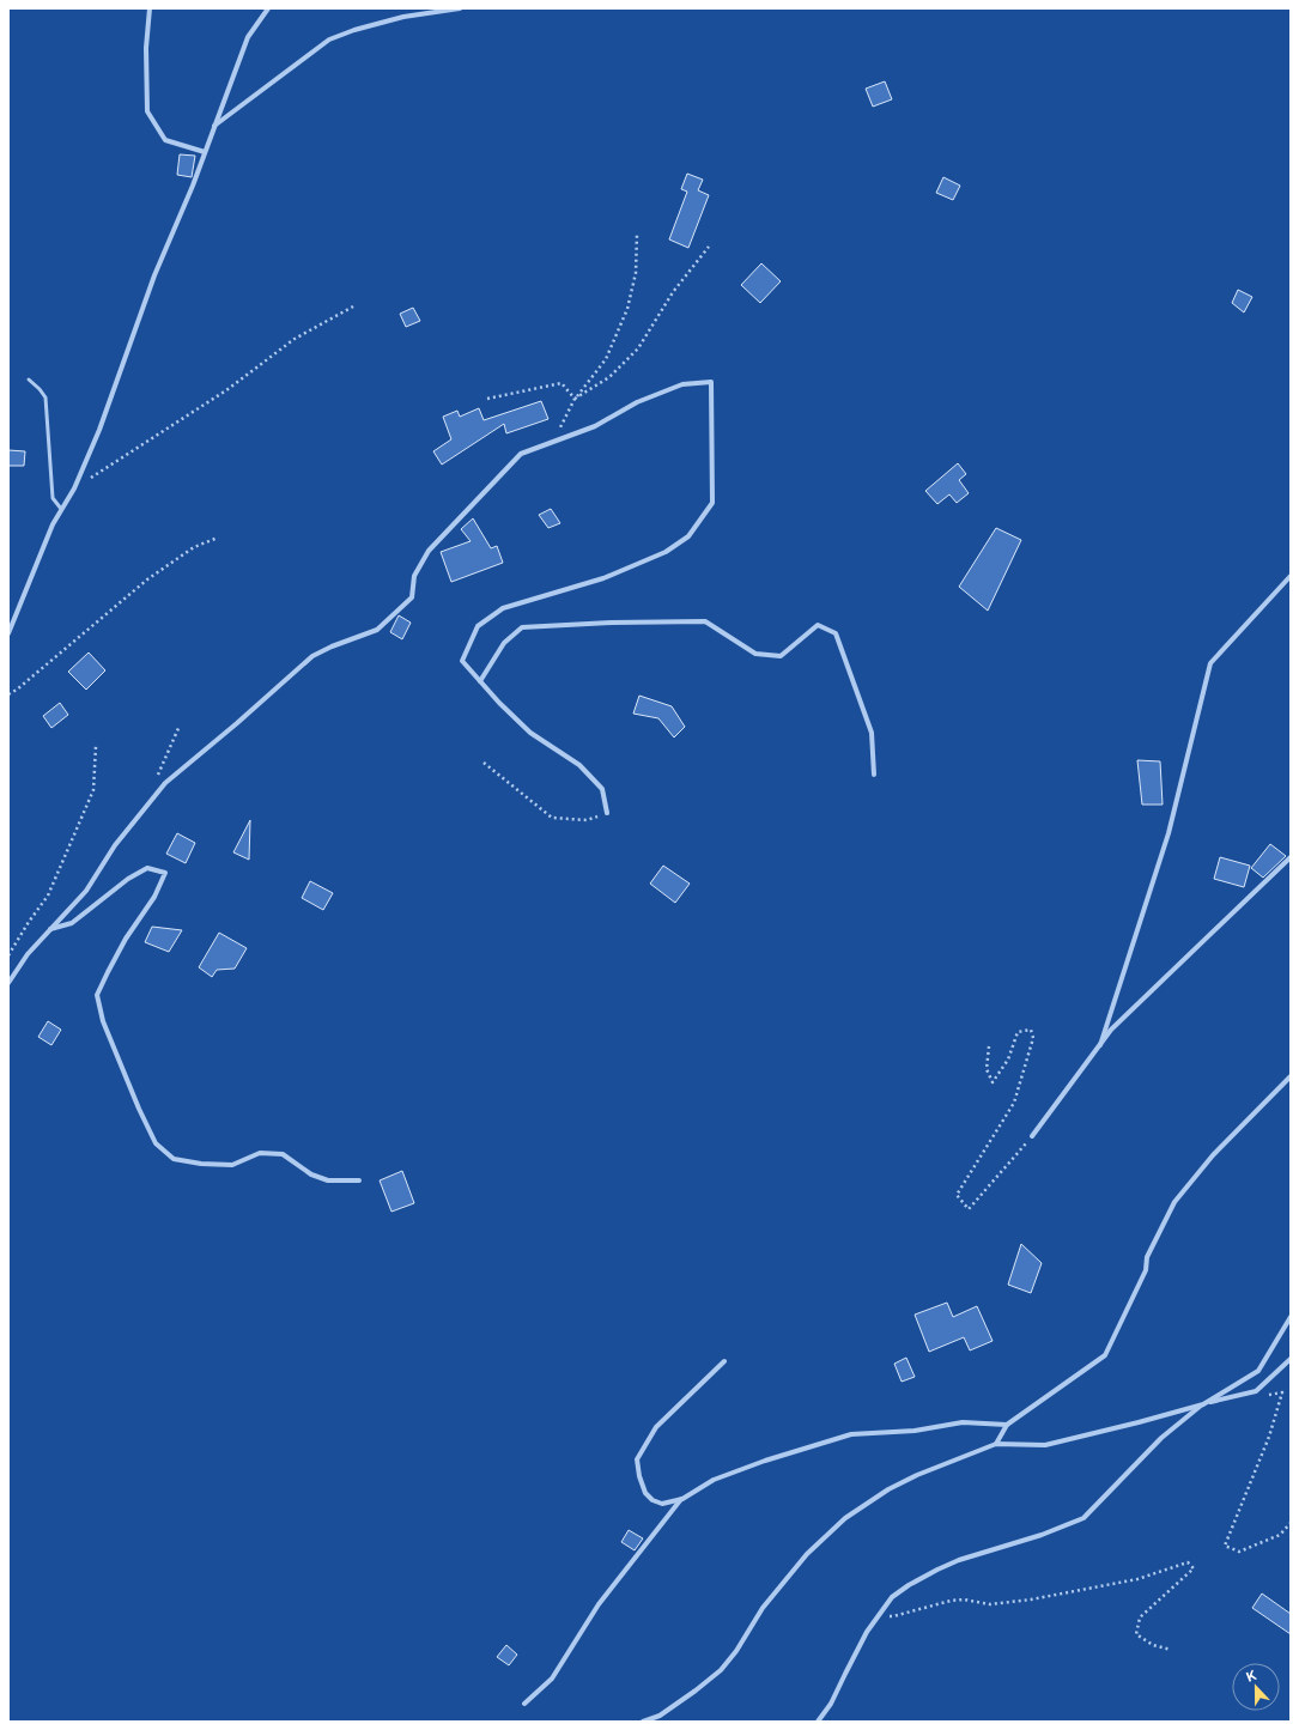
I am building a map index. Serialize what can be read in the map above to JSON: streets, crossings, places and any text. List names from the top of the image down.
{
  "north": "top"
}
